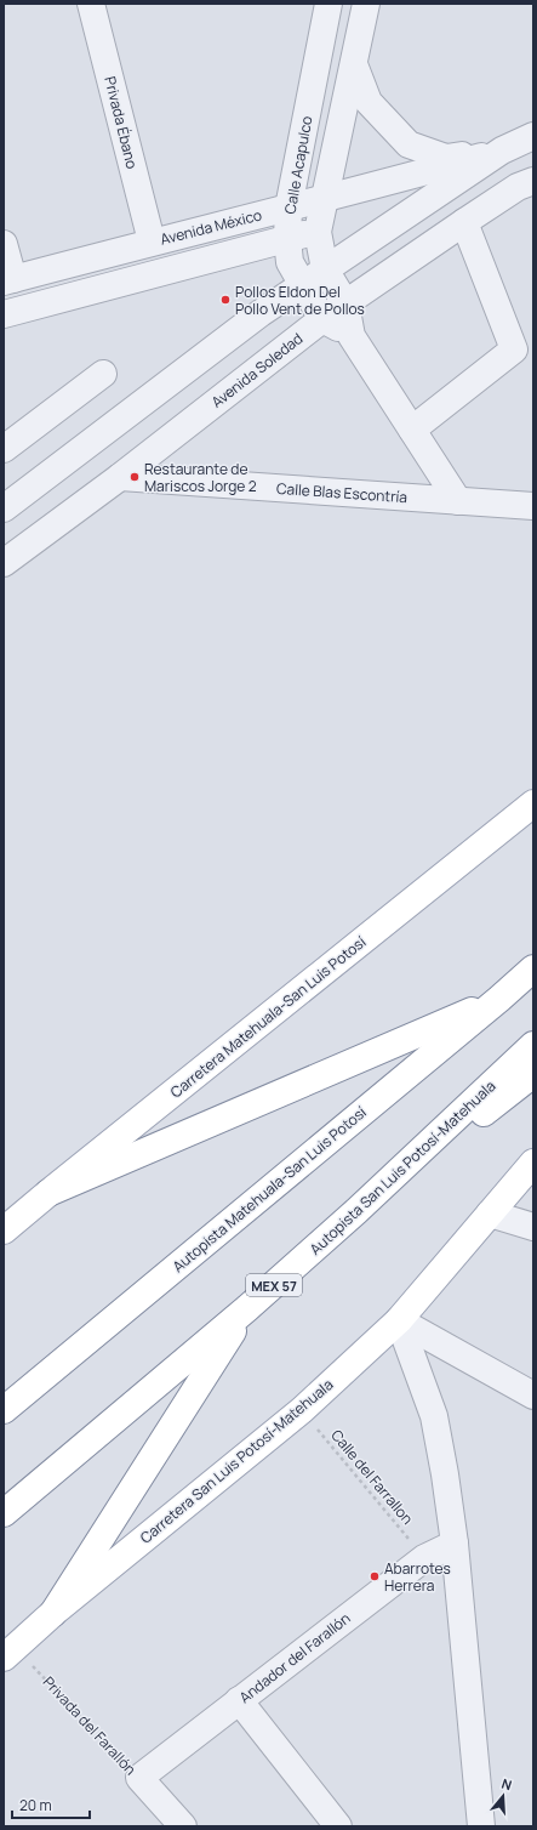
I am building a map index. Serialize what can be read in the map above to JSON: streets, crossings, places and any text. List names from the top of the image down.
{
  "streets": {
    "main road": [
      "Carretera Matehuala-San Luis Potosí",
      "Autopista San Luis Potosí-Matehuala",
      "Autopista Matehuala-San Luis Potosí",
      "MEX 57",
      "Carretera San Luis Potosí-Matehuala"
    ],
    "street": [
      "Privada Ébano",
      "Calle Acapulco",
      "Avenida México",
      "Avenida Soledad",
      "Calle Blas Escontría",
      "Andador del Farallón",
      "Privada del Farallón"
    ],
    "path": ["Calle del Farrallon"]
  },
  "crossings": [
    ["Privada Ébano", "Avenida México"],
    ["Calle Acapulco", "Avenida México"],
    ["Calle Acapulco", "Avenida Soledad"],
    ["Avenida Soledad", "Calle Blas Escontría"],
    ["Carretera San Luis Potosí-Matehuala", "Calle del Farrallon"],
    ["Carretera San Luis Potosí-Matehuala", "Privada del Farallón"],
    ["Calle del Farrallon", "Andador del Farallón"],
    ["Andador del Farallón", "Privada del Farallón"]
  ],
  "places": ["Pollos Eldon Del Pollo Vent de Pollos", "Restaurante de Mariscos Jorge 2", "Abarrotes Herrera"],
  "scale_bar": "20 m",
  "north": "top"
}
